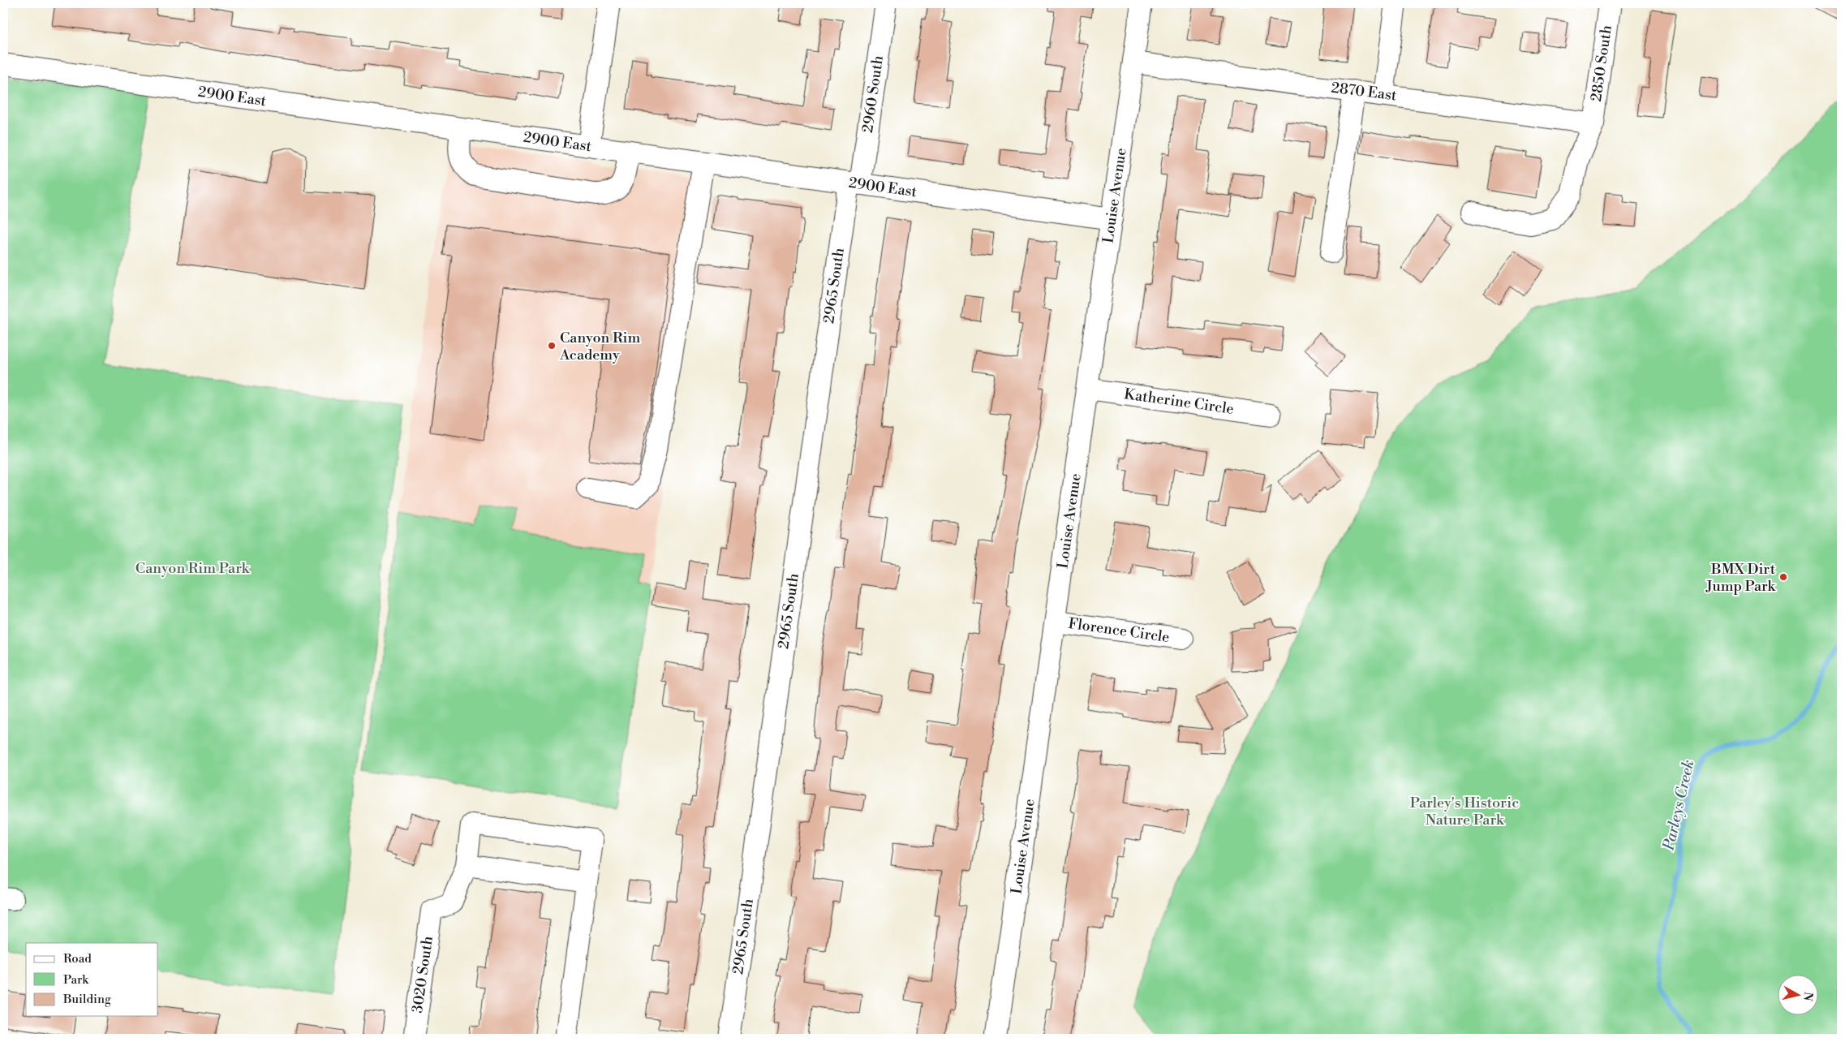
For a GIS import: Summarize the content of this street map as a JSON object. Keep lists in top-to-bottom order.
{
  "streets": {
    "street": [
      "2850 South",
      "2870 East",
      "2960 South",
      "2900 East",
      "Louise Avenue",
      "2965 South",
      "Katherine Circle",
      "Florence Circle",
      "3020 South"
    ]
  },
  "crossings": [
    ["2850 South", "2870 East"],
    ["2870 East", "Louise Avenue"],
    ["2960 South", "2900 East"],
    ["2960 South", "2965 South"],
    ["2900 East", "Louise Avenue"],
    ["2900 East", "2965 South"],
    ["Louise Avenue", "Katherine Circle"],
    ["Louise Avenue", "Florence Circle"]
  ],
  "water": ["Parleys Creek"],
  "parks": ["Canyon Rim Park", "Parley's Historic Nature Park"],
  "places": ["Canyon Rim Academy", "BMX Dirt Jump Park"],
  "legend": ["Road", "Park", "Building"],
  "north": "right"
}
